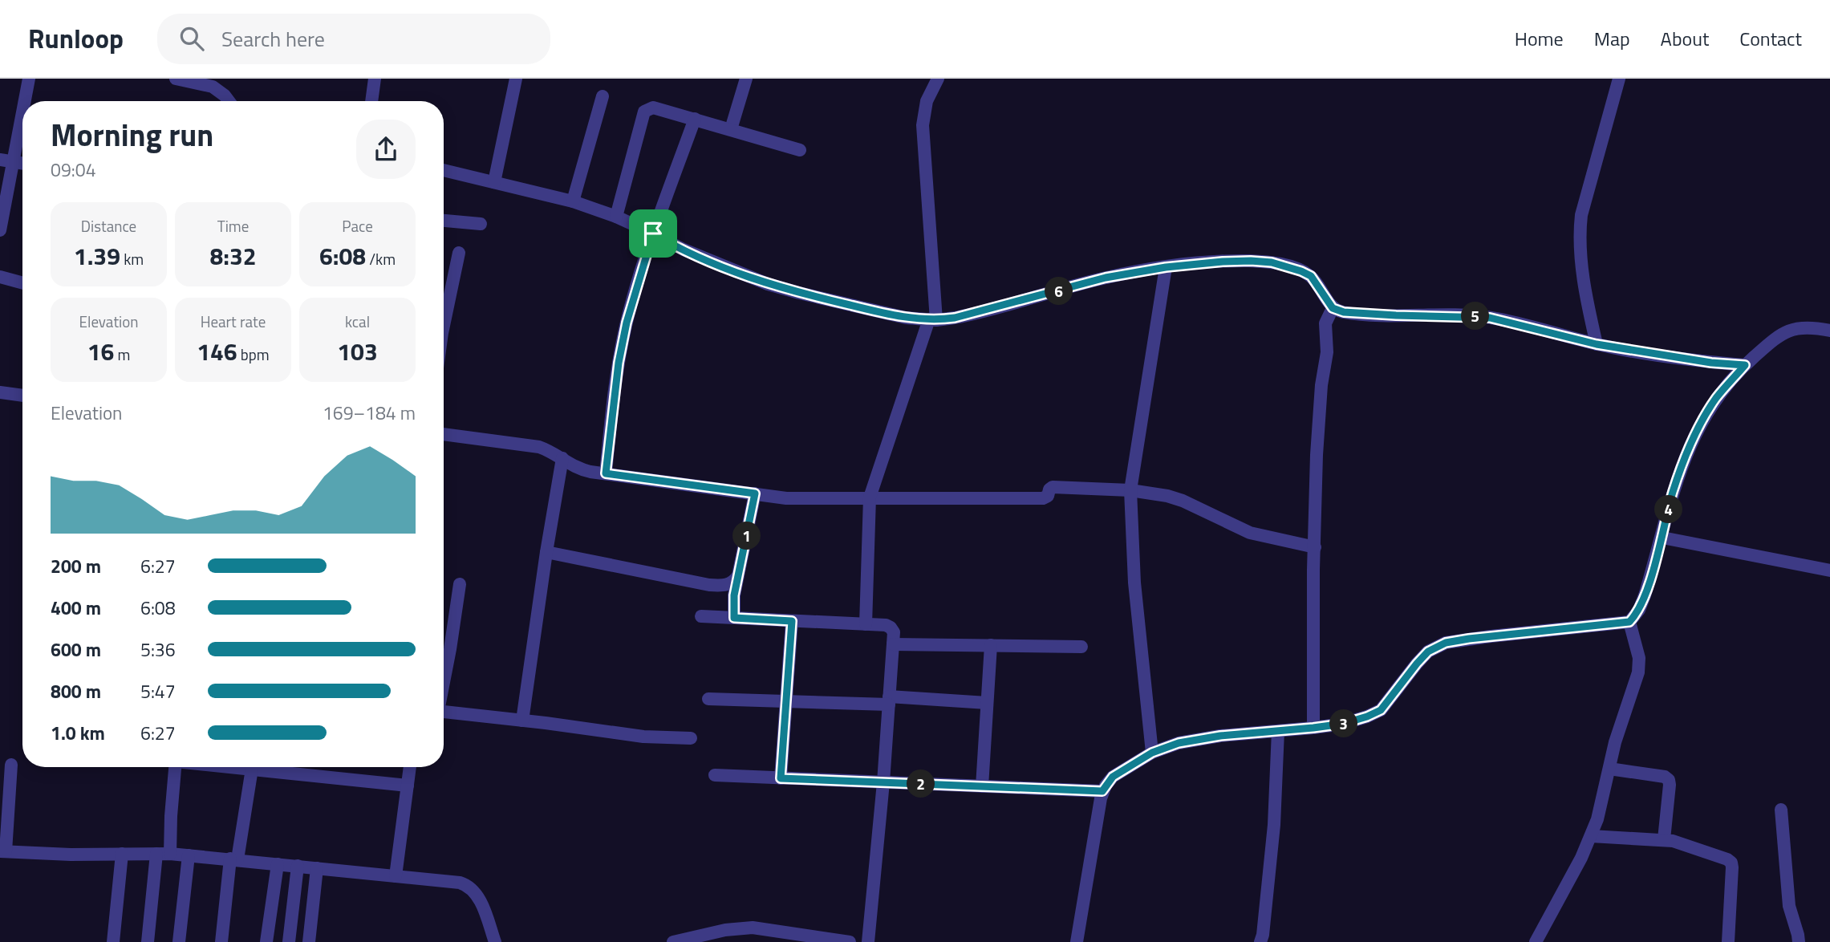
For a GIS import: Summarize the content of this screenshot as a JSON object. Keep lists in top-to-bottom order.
{
  "page": {
    "header": "Runloop",
    "search": "Search here",
    "nav": [
      "Home",
      "Map",
      "About",
      "Contact"
    ],
    "heading": ["Morning run", "09:04"],
    "stats": [
      ["Distance", "1.39 km"],
      ["Time", "8:32"],
      ["Pace", "6:08 /km"],
      ["Elevation", "16 m"],
      ["Heart rate", "146 bpm"],
      ["kcal", "103"]
    ],
    "pins": [
      "6",
      "5",
      "4",
      "1",
      "3",
      "2"
    ],
    "chart": ["Elevation", "169–184 m"],
    "list": [
      {
        "name": "200 m",
        "note": "6:27"
      },
      {
        "name": "400 m",
        "note": "6:08"
      },
      {
        "name": "600 m",
        "note": "5:36"
      },
      {
        "name": "800 m",
        "note": "5:47"
      },
      {
        "name": "1.0 km",
        "note": "6:27"
      }
    ]
  }
}
